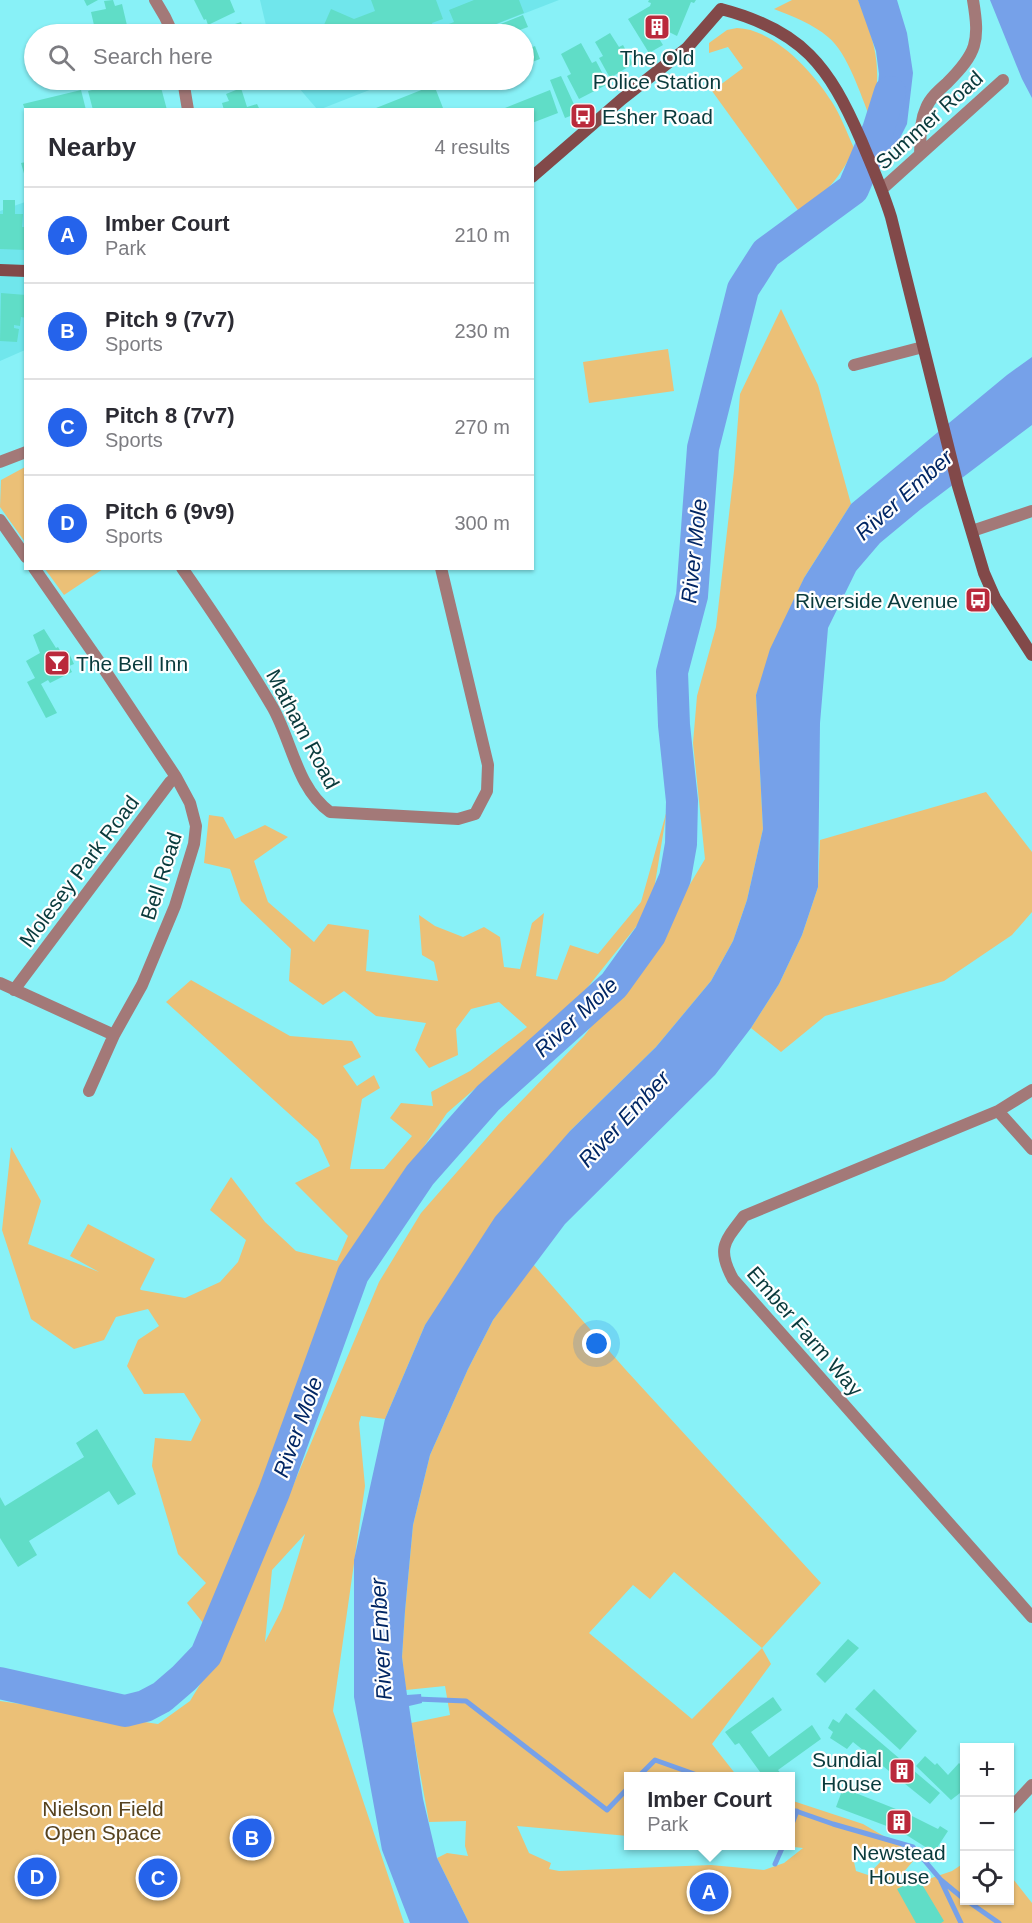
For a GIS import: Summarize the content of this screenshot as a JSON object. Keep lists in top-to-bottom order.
{
  "streets": {
    "street": [
      "Summer Road",
      "Matham Road",
      "Molesey Park Road",
      "Bell Road",
      "Ember Farm Way"
    ]
  },
  "crossings": [
    ["Molesey Park Road", "Bell Road"]
  ],
  "water": ["River Ember", "River Mole"],
  "parks": ["Nielson Field Open Space"],
  "places": {
    "building": ["The Old Police Station", "Sundial House", "Newstead House"],
    "bus stop": ["Esher Road", "Riverside Avenue"],
    "bar": ["The Bell Inn"]
  },
  "page": {
    "search": "Search here",
    "heading": ["Nearby", "4 results"],
    "list": [
      {
        "mark": "A",
        "name": "Imber Court",
        "note": "Park",
        "value": "210 m"
      },
      {
        "mark": "B",
        "name": "Pitch 9 (7v7)",
        "note": "Sports",
        "value": "230 m"
      },
      {
        "mark": "C",
        "name": "Pitch 8 (7v7)",
        "note": "Sports",
        "value": "270 m"
      },
      {
        "mark": "D",
        "name": "Pitch 6 (9v9)",
        "note": "Sports",
        "value": "300 m"
      }
    ],
    "map_buttons": ["+", "−"],
    "popup": ["Imber Court", "Park"],
    "pins": [
      "B",
      "D",
      "C",
      "A"
    ]
  }
}
